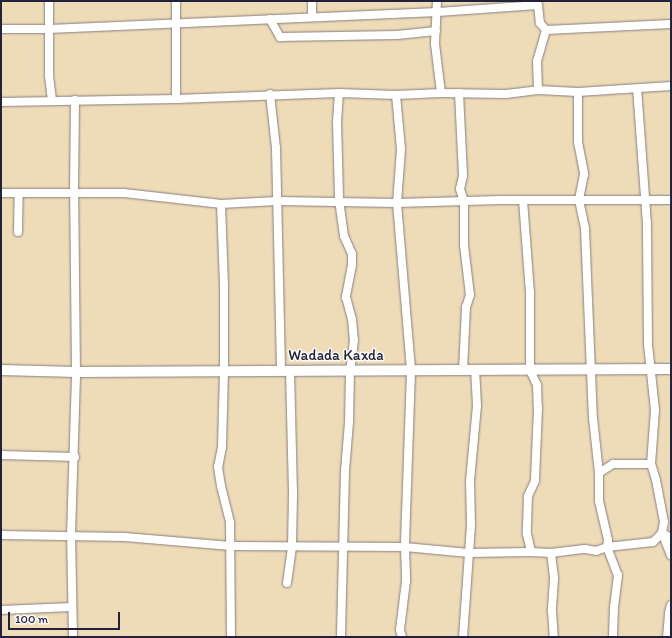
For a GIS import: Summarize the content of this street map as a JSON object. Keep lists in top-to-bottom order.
{
  "streets": {
    "street": ["Wadada Kaxda"]
  },
  "scale_bar": "100 m"
}
